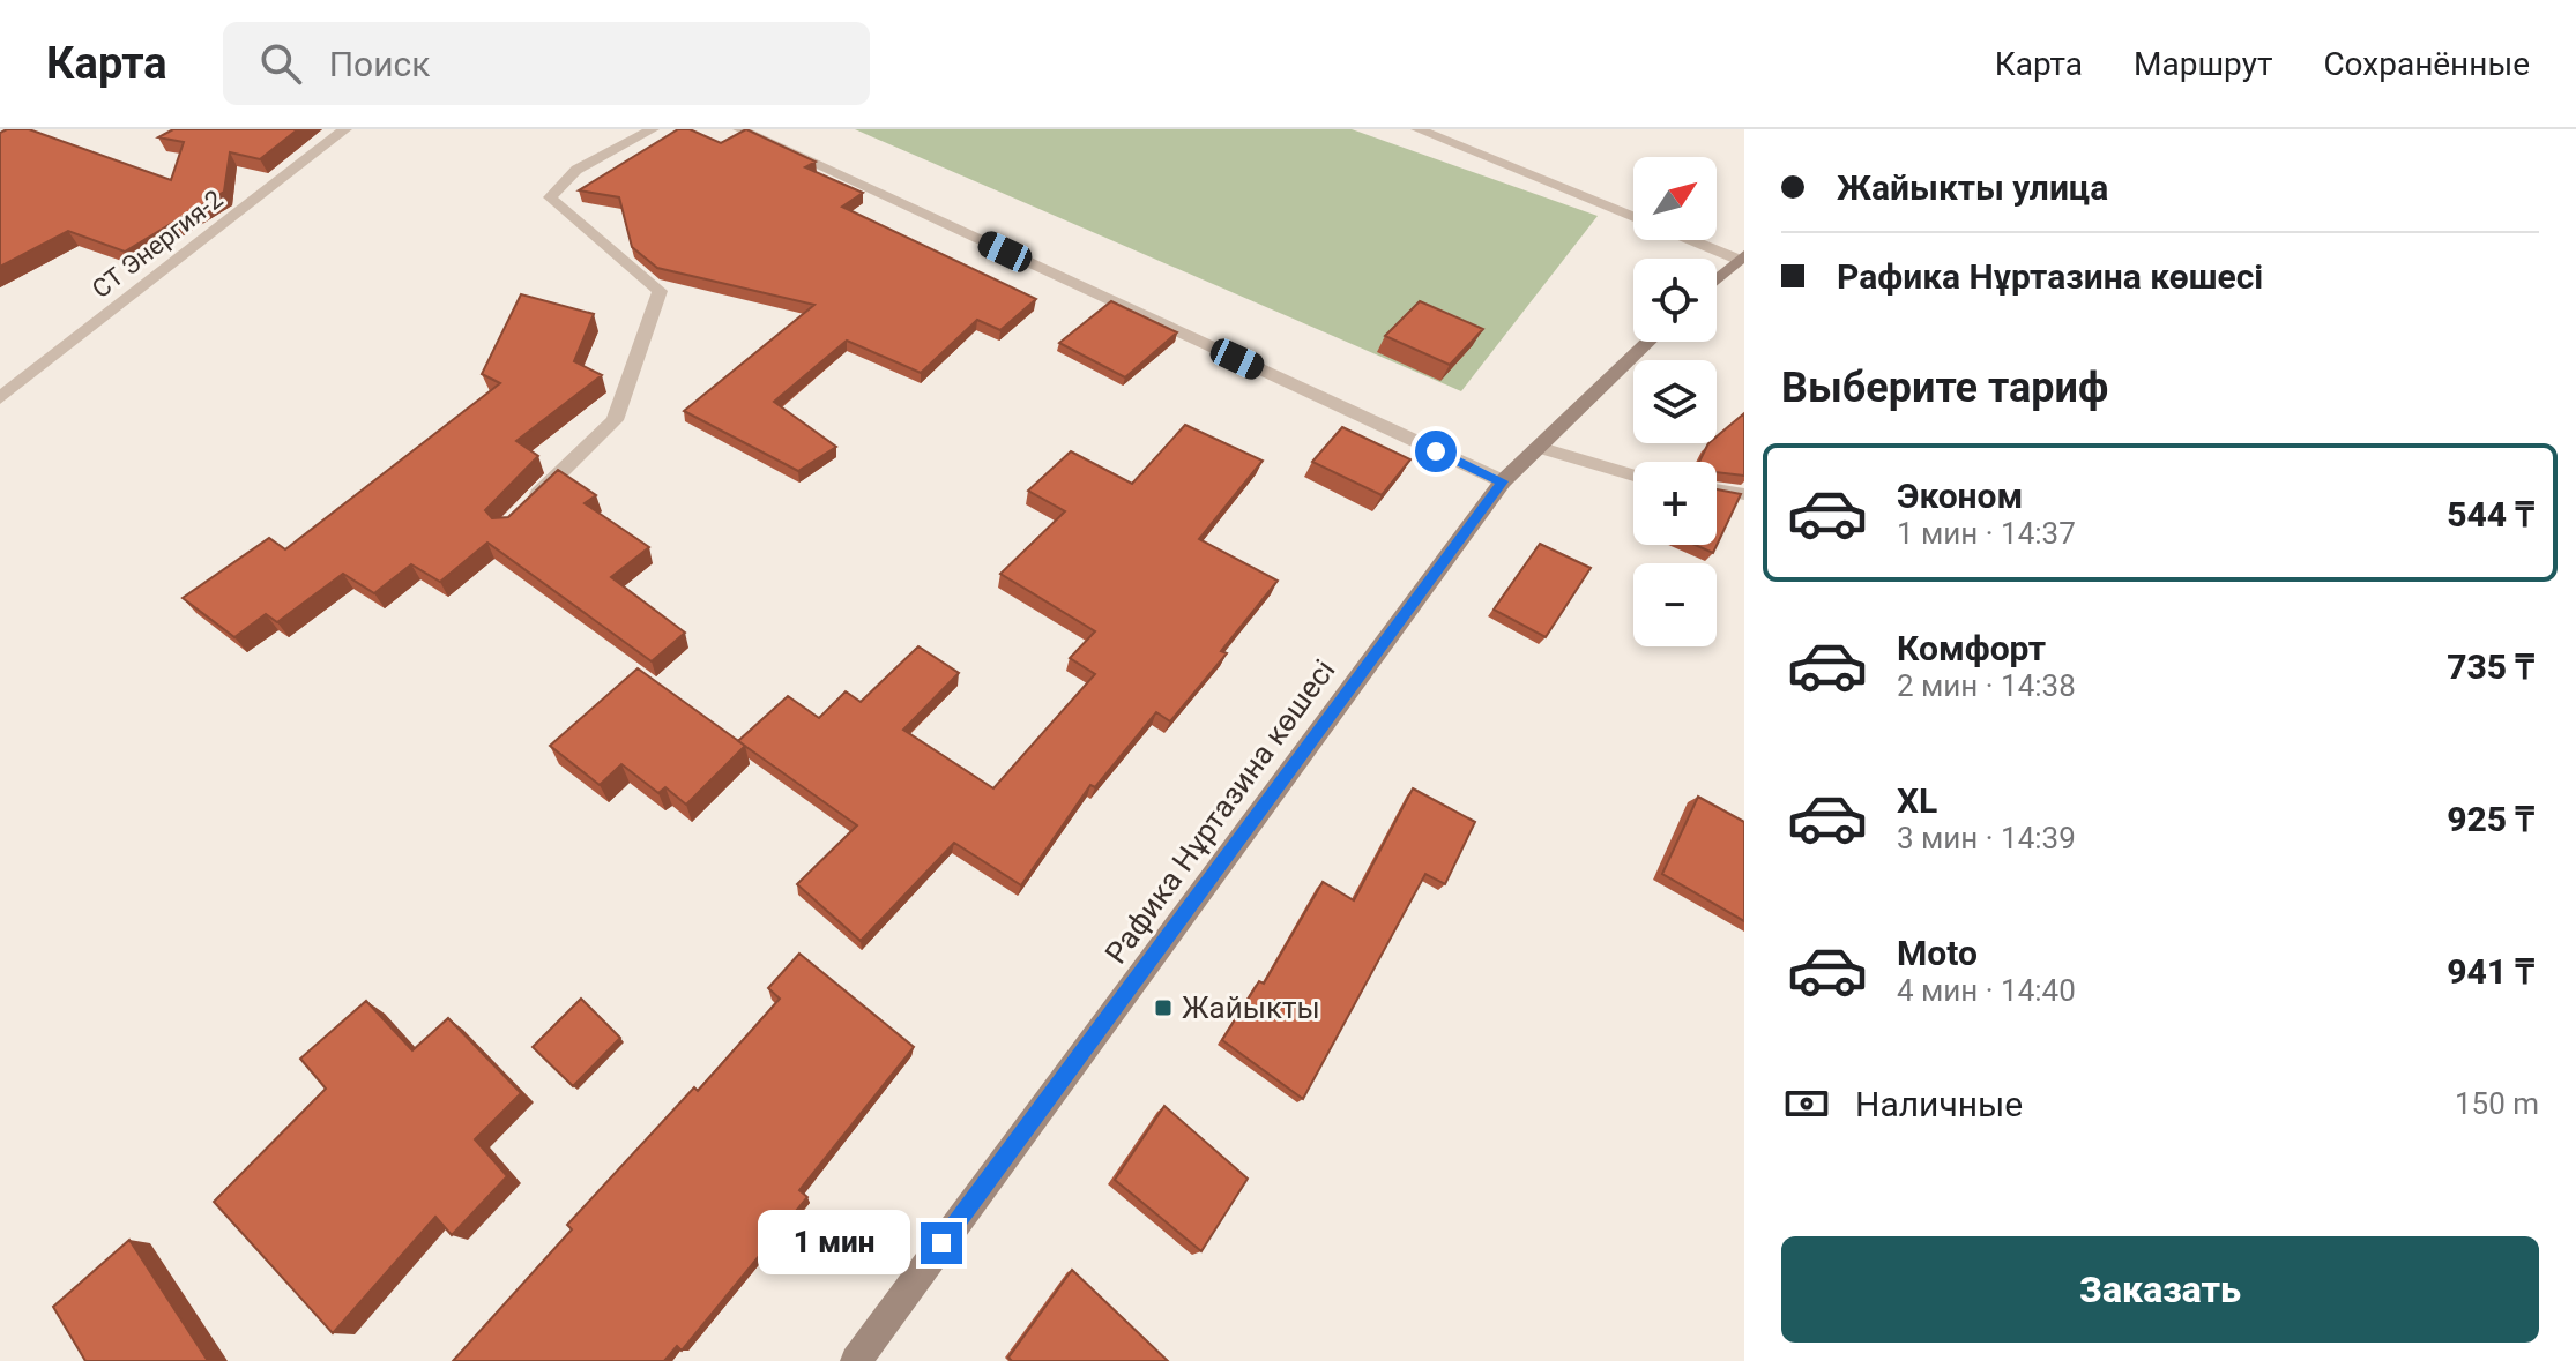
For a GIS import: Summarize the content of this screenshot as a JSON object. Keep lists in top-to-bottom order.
{
  "streets": {
    "street": ["СТ Энергия-2", "Рафика Нұртазина көшесі"]
  },
  "places": {
    "transit": ["Жайыкты"]
  },
  "north": "top right",
  "page": {
    "header": "Карта",
    "search": "Поиск",
    "nav": ["Карта", "Маршрут", "Сохранённые"],
    "banner": ["Жайыкты улица", "Рафика Нұртазина көшесі"],
    "map_buttons": ["+", "−"],
    "heading": "Выберите тариф",
    "list": [
      {
        "name": "Эконом",
        "note": "1 мин · 14:37",
        "value": "544 ₸"
      },
      {
        "name": "Комфорт",
        "note": "2 мин · 14:38",
        "value": "735 ₸"
      },
      {
        "name": "XL",
        "note": "3 мин · 14:39",
        "value": "925 ₸"
      },
      {
        "name": "Moto",
        "note": "4 мин · 14:40",
        "value": "941 ₸"
      }
    ],
    "pay": ["Наличные", "150 m"],
    "bubble": "1 мин",
    "buttons": "Заказать"
  }
}
